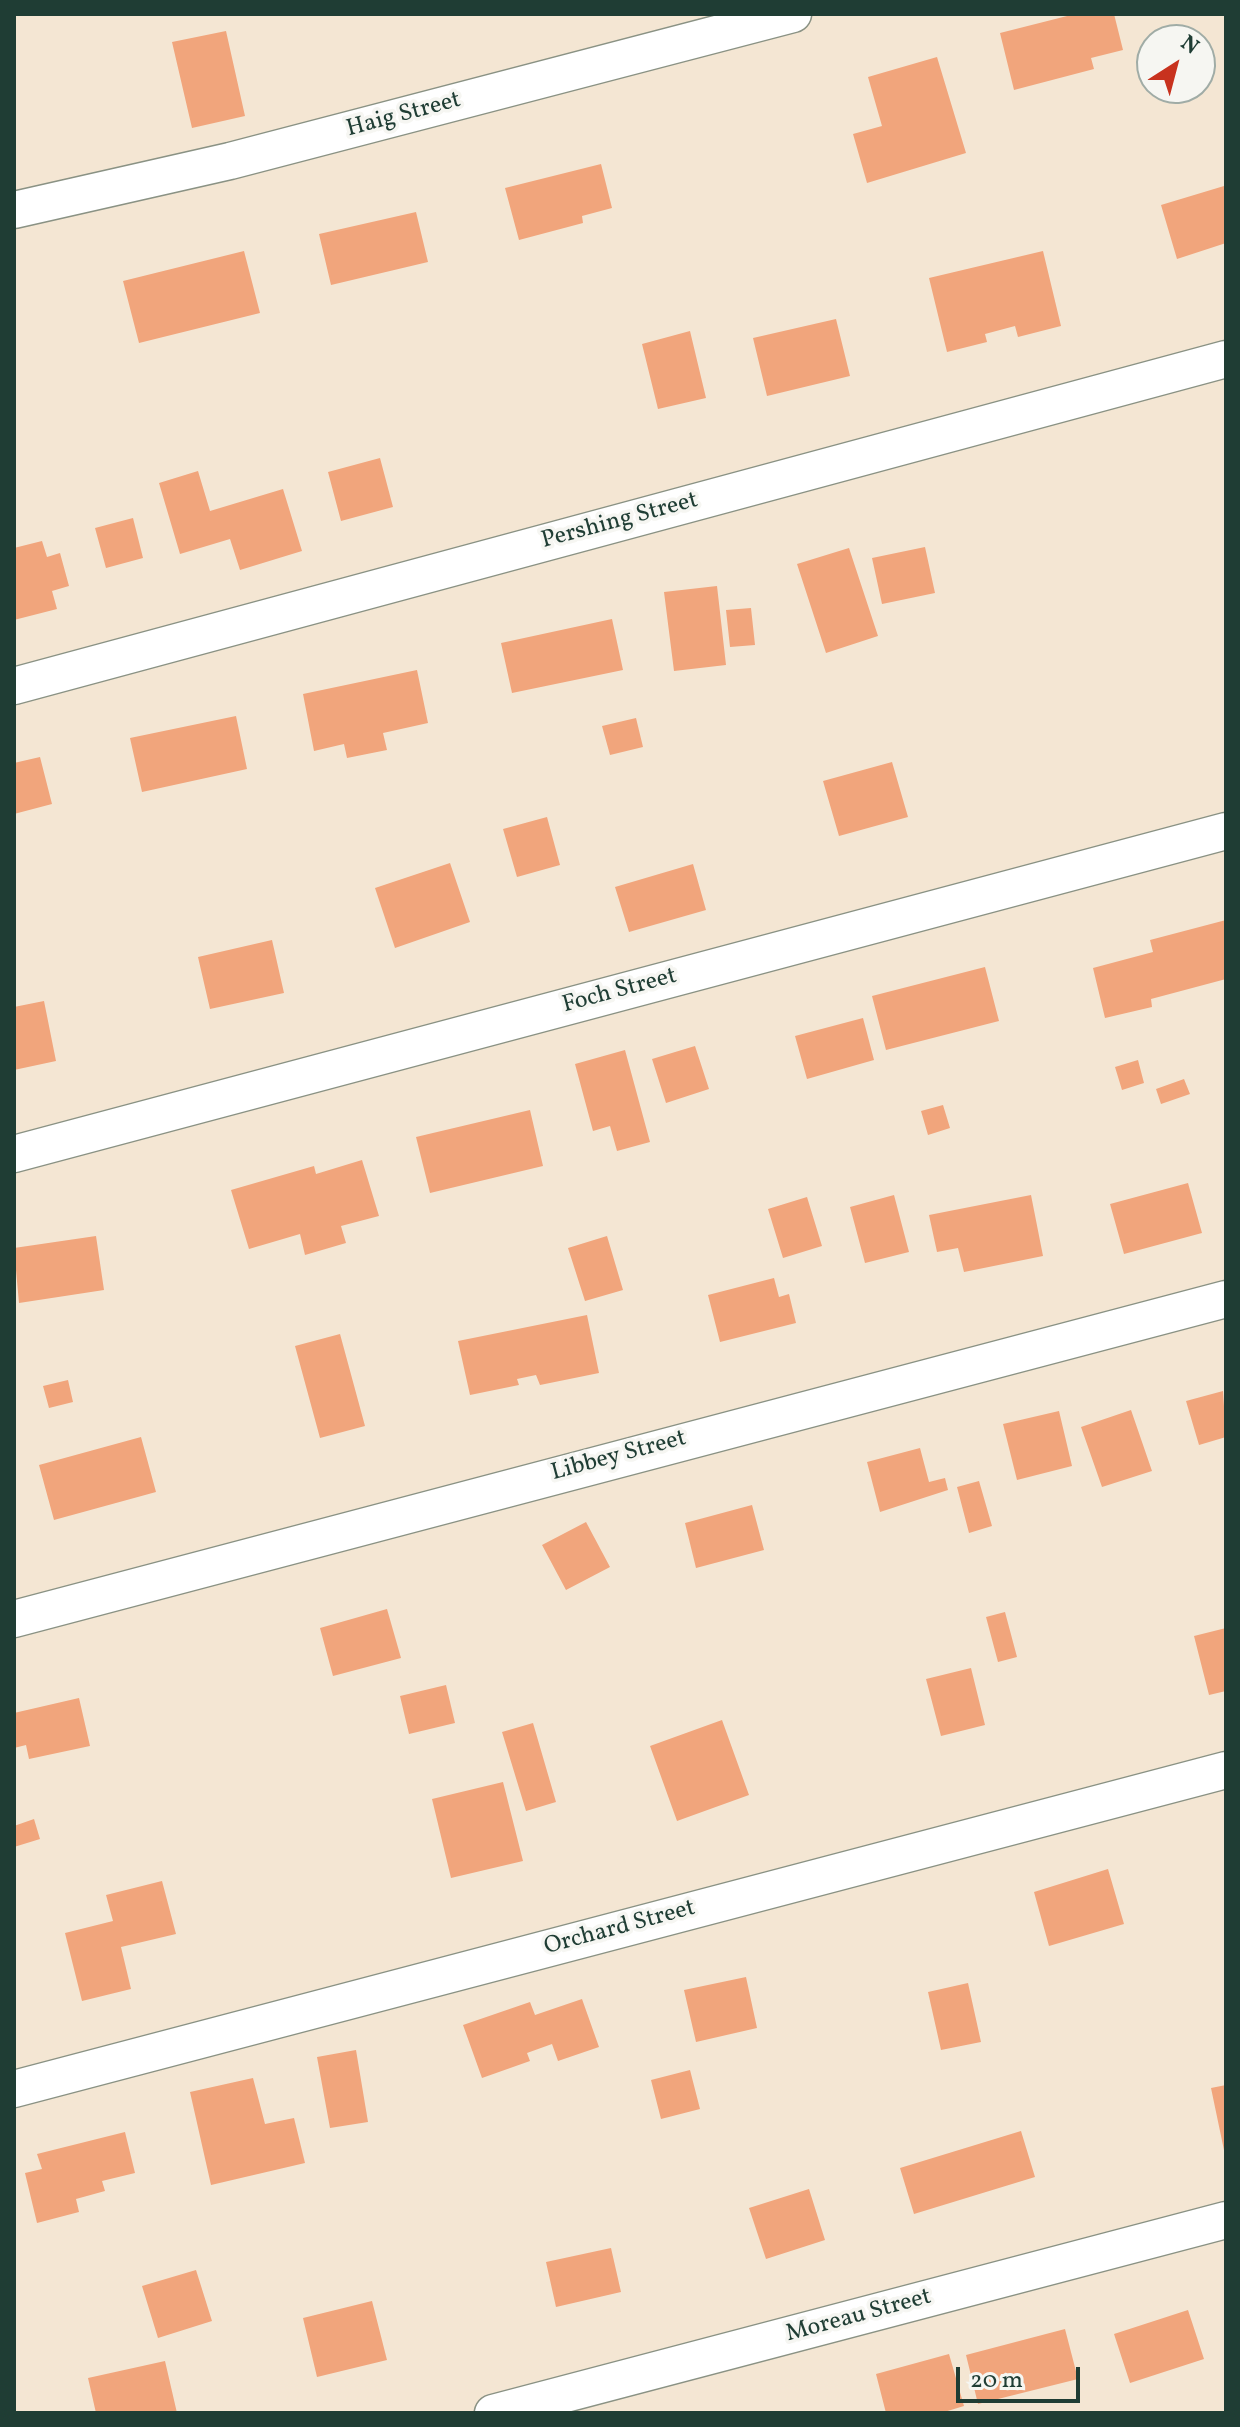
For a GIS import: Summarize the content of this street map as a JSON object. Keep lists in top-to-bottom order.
{
  "streets": {
    "street": [
      "Haig Street",
      "Pershing Street",
      "Foch Street",
      "Libbey Street",
      "Orchard Street",
      "Moreau Street"
    ]
  },
  "scale_bar": "20 m",
  "north": "top right"
}
